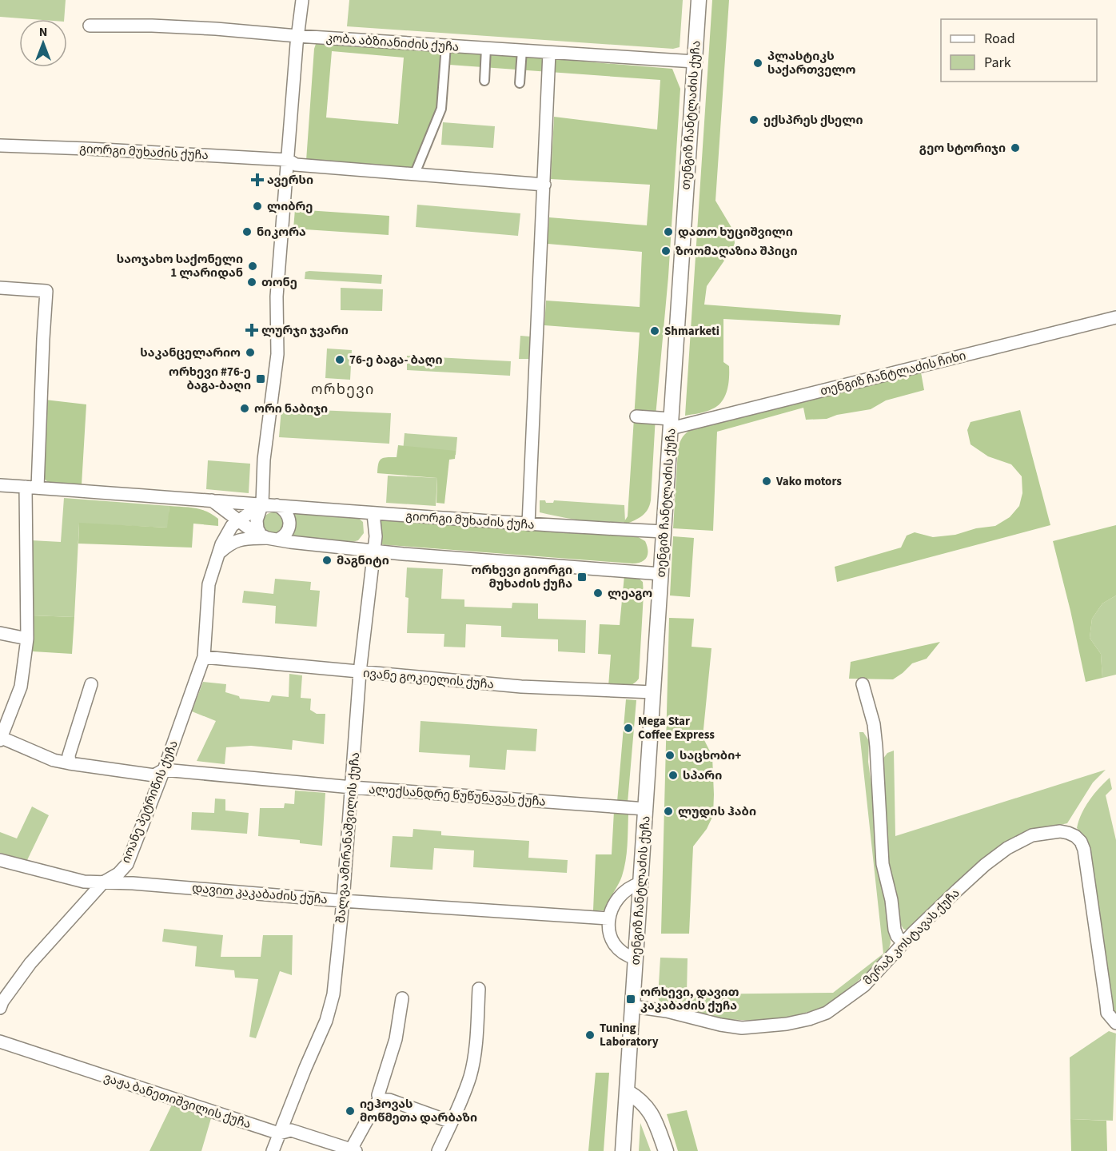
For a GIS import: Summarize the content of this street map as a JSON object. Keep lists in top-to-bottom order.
{
  "streets": {
    "street": [
      "კობა აბზიანიძის ქუჩა",
      "თენგიზ ჩანტლაძის ქუჩა",
      "გიორგი მუხაძის ქუჩა",
      "თენგიზ ჩანტლაძის ჩიხი",
      "ივანე გოკიელის ქუჩა",
      "ალექსანდრე წუწუნავას ქუჩა",
      "იოანე პეტრიწის ქუჩა",
      "შალვა ამირანაშვილის ქუჩა",
      "დავით კაკაბაძის ქუჩა",
      "მერაბ კოსტავას ქუჩა",
      "ვაჟა ბანეთიშვილის ქუჩა"
    ]
  },
  "crossings": [
    ["კობა აბზიანიძის ქუჩა", "თენგიზ ჩანტლაძის ქუჩა"],
    ["თენგიზ ჩანტლაძის ქუჩა", "გიორგი მუხაძის ქუჩა"],
    ["თენგიზ ჩანტლაძის ქუჩა", "თენგიზ ჩანტლაძის ჩიხი"],
    ["თენგიზ ჩანტლაძის ქუჩა", "ივანე გოკიელის ქუჩა"],
    ["თენგიზ ჩანტლაძის ქუჩა", "ალექსანდრე წუწუნავას ქუჩა"],
    ["თენგიზ ჩანტლაძის ქუჩა", "მერაბ კოსტავას ქუჩა"],
    ["გიორგი მუხაძის ქუჩა", "იოანე პეტრიწის ქუჩა"],
    ["გიორგი მუხაძის ქუჩა", "შალვა ამირანაშვილის ქუჩა"],
    ["ივანე გოკიელის ქუჩა", "იოანე პეტრიწის ქუჩა"],
    ["ივანე გოკიელის ქუჩა", "შალვა ამირანაშვილის ქუჩა"],
    ["ალექსანდრე წუწუნავას ქუჩა", "იოანე პეტრიწის ქუჩა"],
    ["ალექსანდრე წუწუნავას ქუჩა", "შალვა ამირანაშვილის ქუჩა"],
    ["იოანე პეტრიწის ქუჩა", "დავით კაკაბაძის ქუჩა"],
    ["შალვა ამირანაშვილის ქუჩა", "დავით კაკაბაძის ქუჩა"],
    ["შალვა ამირანაშვილის ქუჩა", "ვაჟა ბანეთიშვილის ქუჩა"]
  ],
  "districts": ["ორხევი"],
  "places": {
    "other": [
      "პლასტიკს საქართველო",
      "ექსპრეს ქსელი",
      "გეო სტორიჯი",
      "ლიბრე",
      "ნიკორა",
      "დათო ხუციშვილი",
      "ზოომაღაზია შპიცი",
      "საოჯახო საქონელი 1 ლარიდან",
      "თონე",
      "Shmarketi",
      "საკანცელარიო",
      "76-ე ბაგა- ბაღი",
      "ორი ნაბიჯი",
      "Vako motors",
      "მაგნიტი",
      "ლეაგო",
      "Mega Star Coffee Express",
      "საცხობი+",
      "სპარი",
      "ლუდის ჰაბი",
      "Tuning Laboratory",
      "იეჰოვას მოწმეთა დარბაზი"
    ],
    "health": ["ავერსი", "ლურჯი ჯვარი"],
    "transit": ["ორხევი #76-ე ბაგა-ბაღი", "ორხევი გიორგი მუხაძის ქუჩა", "ორხევი, დავით კაკაბაძის ქუჩა"]
  },
  "legend": ["Road", "Park"],
  "north": "top"
}
